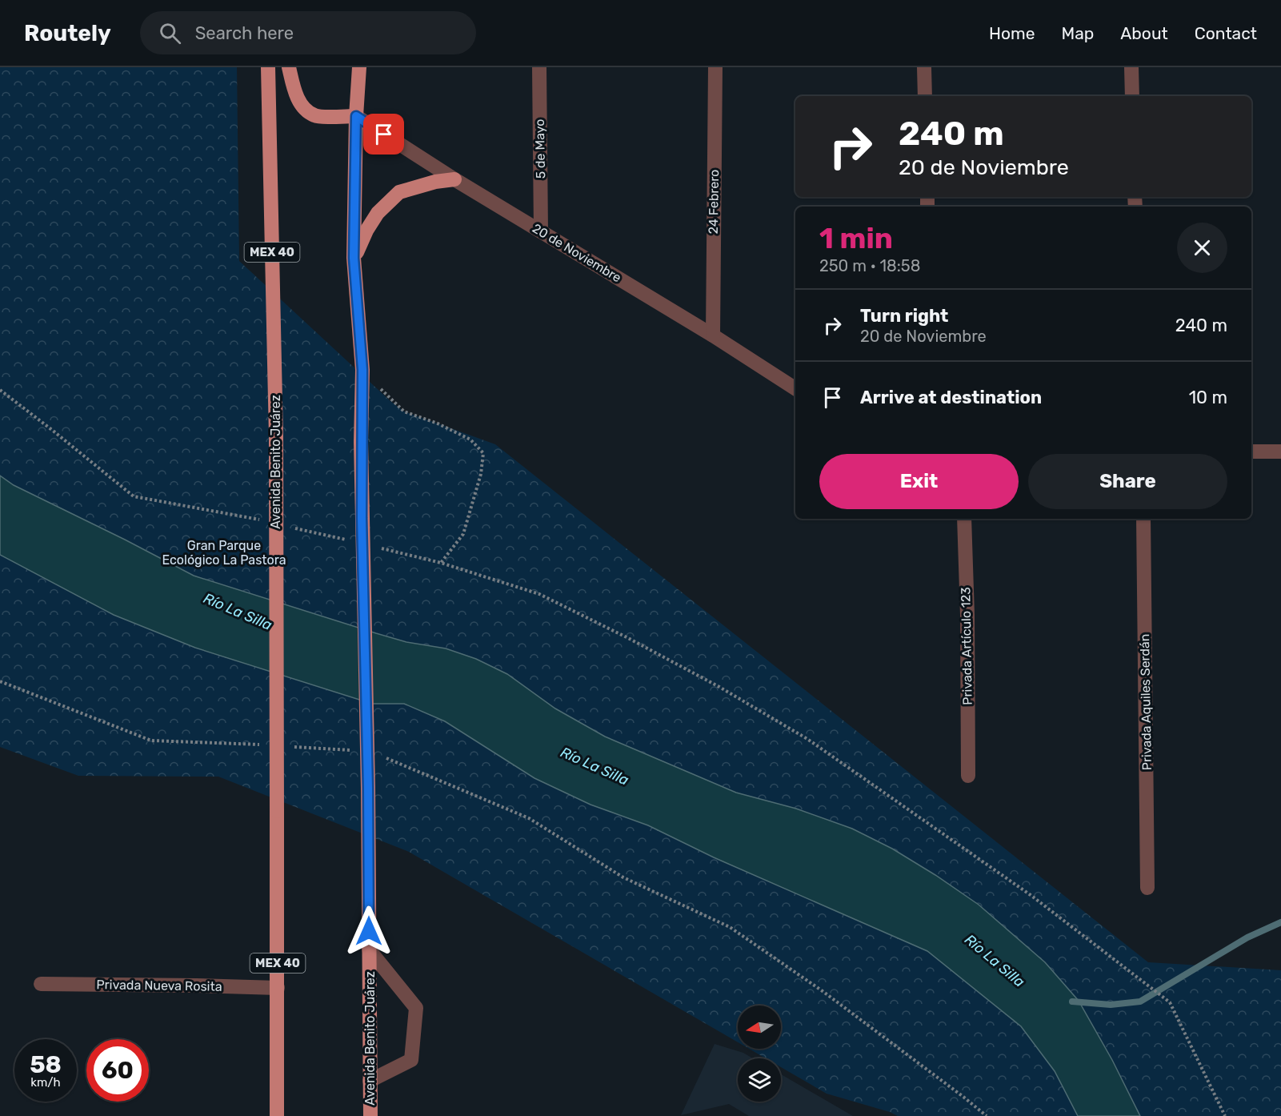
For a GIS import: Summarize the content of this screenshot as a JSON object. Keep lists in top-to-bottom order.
{
  "streets": {
    "main road": ["MEX 40", "Avenida Benito Juárez"],
    "street": [
      "5 de Mayo",
      "24 Febrero",
      "20 de Noviembre",
      "Privada Artículo 123",
      "Privada Aquiles Serdán",
      "Privada Nueva Rosita"
    ]
  },
  "crossings": [
    ["5 de Mayo", "20 de Noviembre"],
    ["24 Febrero", "20 de Noviembre"],
    ["20 de Noviembre", "Avenida Benito Juárez"],
    ["Avenida Benito Juárez", "Privada Nueva Rosita"]
  ],
  "water": ["Río La Silla"],
  "parks": ["Gran Parque Ecológico La Pastora"],
  "north": "left",
  "page": {
    "header": "Routely",
    "search": "Search here",
    "nav": [
      "Home",
      "Map",
      "About",
      "Contact"
    ],
    "turn": ["240 m", "20 de Noviembre"],
    "heading": ["1 min", "250 m · 18:58"],
    "list": [
      {
        "name": "Turn right",
        "note": "20 de Noviembre",
        "value": "240 m"
      },
      {
        "name": "Arrive at destination",
        "value": "10 m"
      }
    ],
    "buttons": ["Exit", "Share"],
    "speed": "58 km/h",
    "limit": "60"
  }
}
